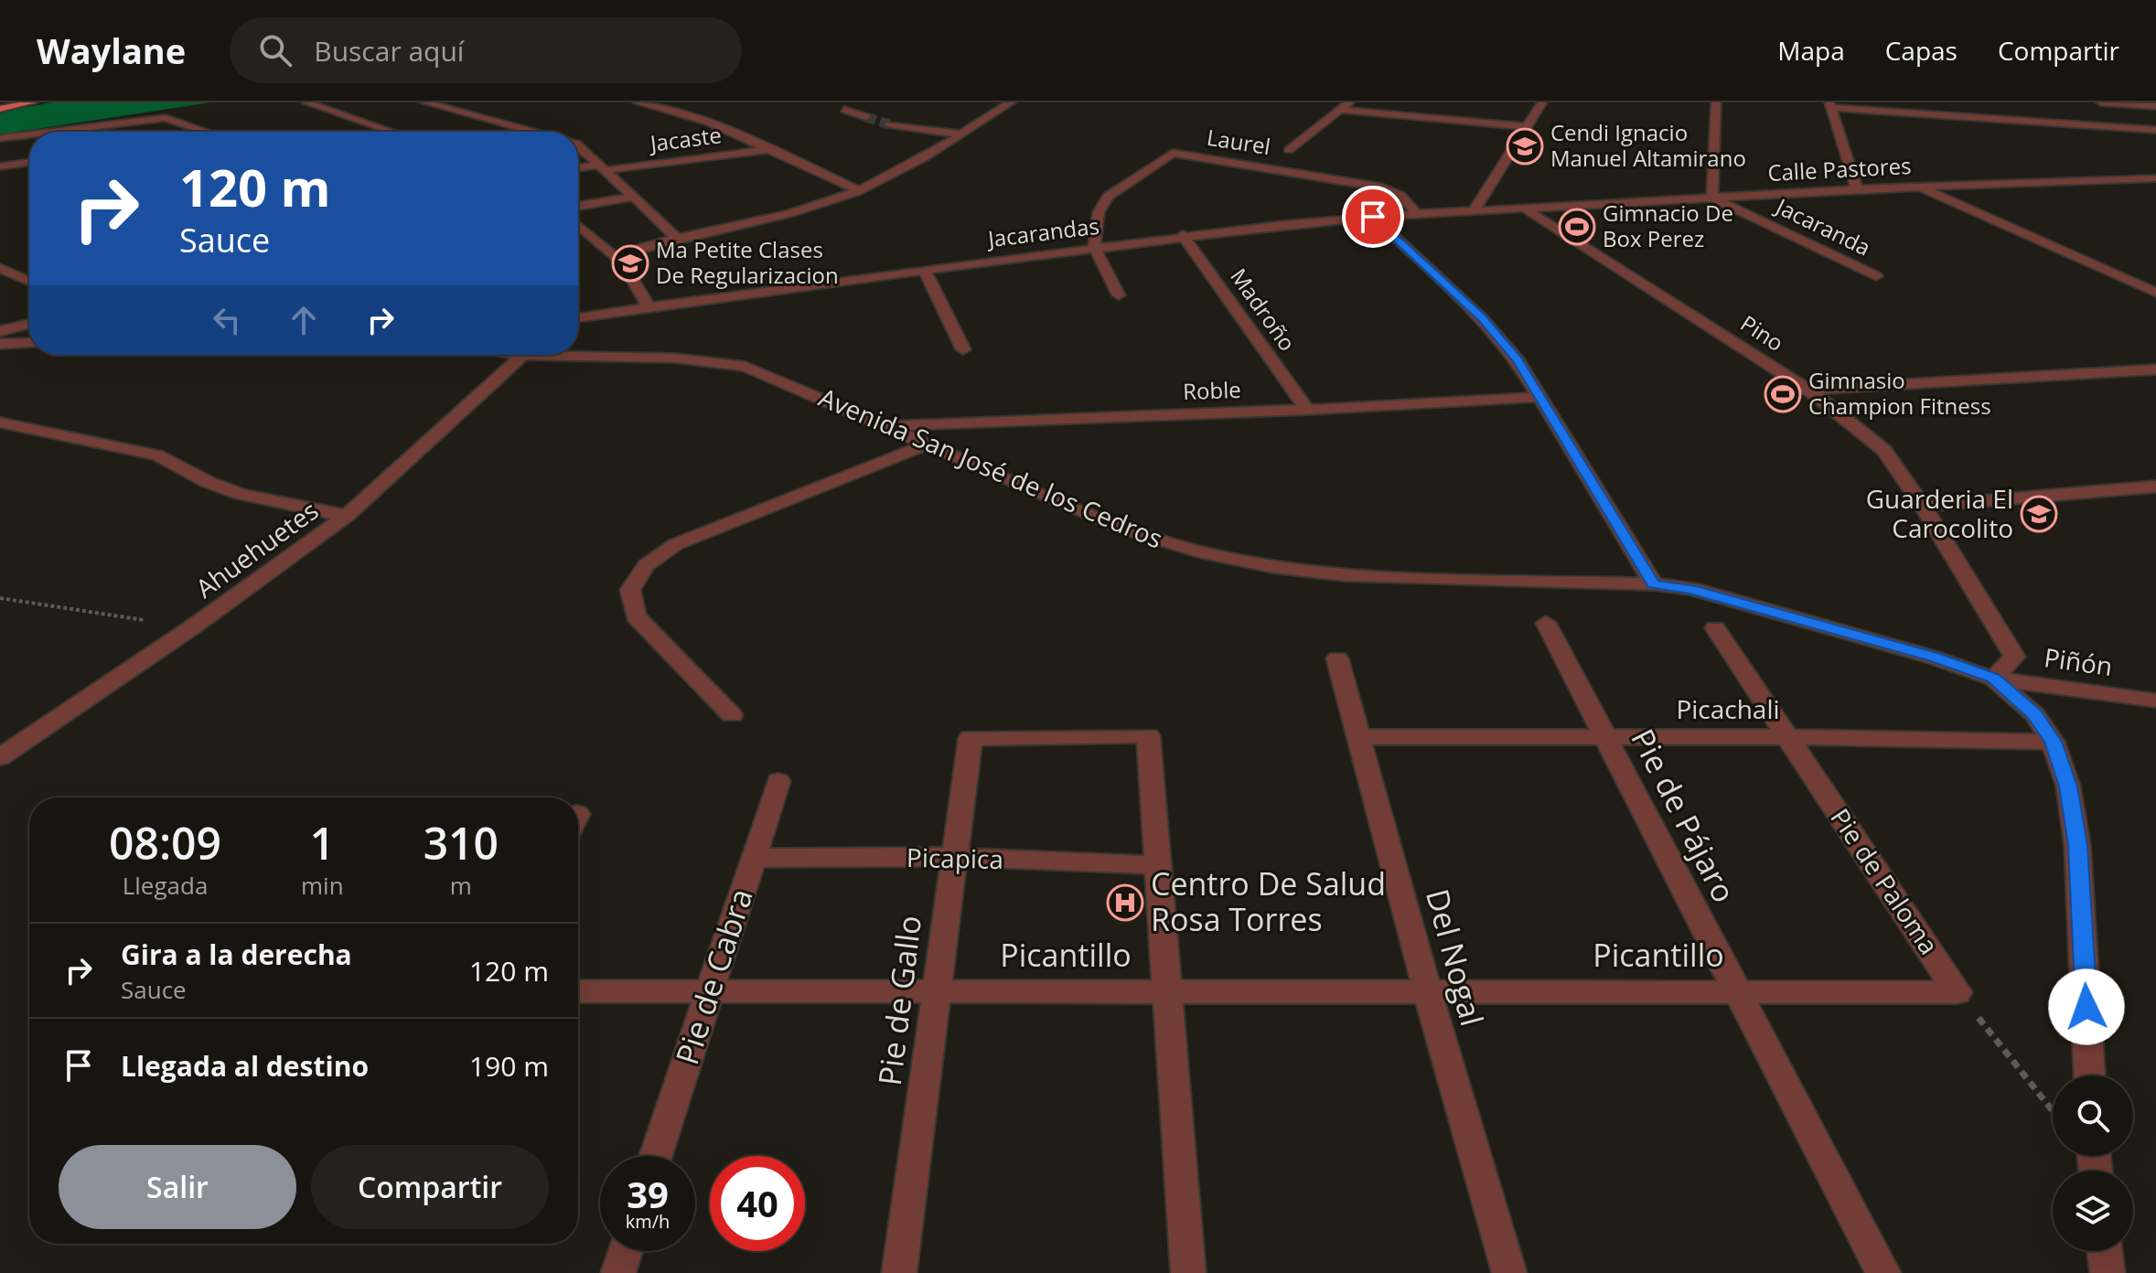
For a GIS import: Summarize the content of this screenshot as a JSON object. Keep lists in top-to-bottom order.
{
  "streets": {
    "street": [
      "Jacaste",
      "Laurel",
      "Calle Pastores",
      "Jacaranda",
      "Jacarandas",
      "Madroño",
      "Pino",
      "Roble",
      "Avenida San José de los Cedros",
      "Ahuehuetes",
      "Piñón",
      "Picachali",
      "Pie de Pájaro",
      "Picapica",
      "Pie de Paloma",
      "Picantillo",
      "Del Nogal",
      "Pie de Cabra",
      "Pie de Gallo"
    ]
  },
  "crossings": [
    ["Laurel", "Jacarandas"],
    ["Calle Pastores", "Jacaranda"],
    ["Calle Pastores", "Jacarandas"],
    ["Calle Pastores", "Pino"],
    ["Jacarandas", "Madroño"],
    ["Jacarandas", "Pino"],
    ["Madroño", "Roble"],
    ["Pino", "Avenida San José de los Cedros"],
    ["Pino", "Piñón"],
    ["Roble", "Avenida San José de los Cedros"],
    ["Avenida San José de los Cedros", "Ahuehuetes"],
    ["Avenida San José de los Cedros", "Piñón"],
    ["Avenida San José de los Cedros", "Picachali"],
    ["Picachali", "Pie de Pájaro"],
    ["Picachali", "Pie de Paloma"],
    ["Picachali", "Del Nogal"],
    ["Pie de Pájaro", "Picantillo"],
    ["Picapica", "Pie de Cabra"],
    ["Picapica", "Pie de Gallo"],
    ["Pie de Paloma", "Picantillo"],
    ["Picantillo", "Del Nogal"],
    ["Picantillo", "Pie de Cabra"],
    ["Picantillo", "Pie de Gallo"]
  ],
  "places": {
    "school or university": ["Cendi Ignacio Manuel Altamirano", "Ma Petite Clases De Regularizacion", "Guarderia El Carocolito"],
    "sports": ["Gimnacio De Box Perez", "Gimnasio Champion Fitness"],
    "hospital": ["Centro De Salud Rosa Torres"]
  },
  "page": {
    "header": "Waylane",
    "search": "Buscar aquí",
    "nav": ["Mapa", "Capas", "Compartir"],
    "turn": ["120 m", "Sauce"],
    "eta": [
      "08:09",
      "Llegada",
      "1",
      "min",
      "310",
      "m"
    ],
    "list": [
      {
        "name": "Gira a la derecha",
        "note": "Sauce",
        "value": "120 m"
      },
      {
        "name": "Llegada al destino",
        "value": "190 m"
      }
    ],
    "buttons": ["Salir", "Compartir"],
    "speed": "39 km/h",
    "limit": "40"
  }
}
